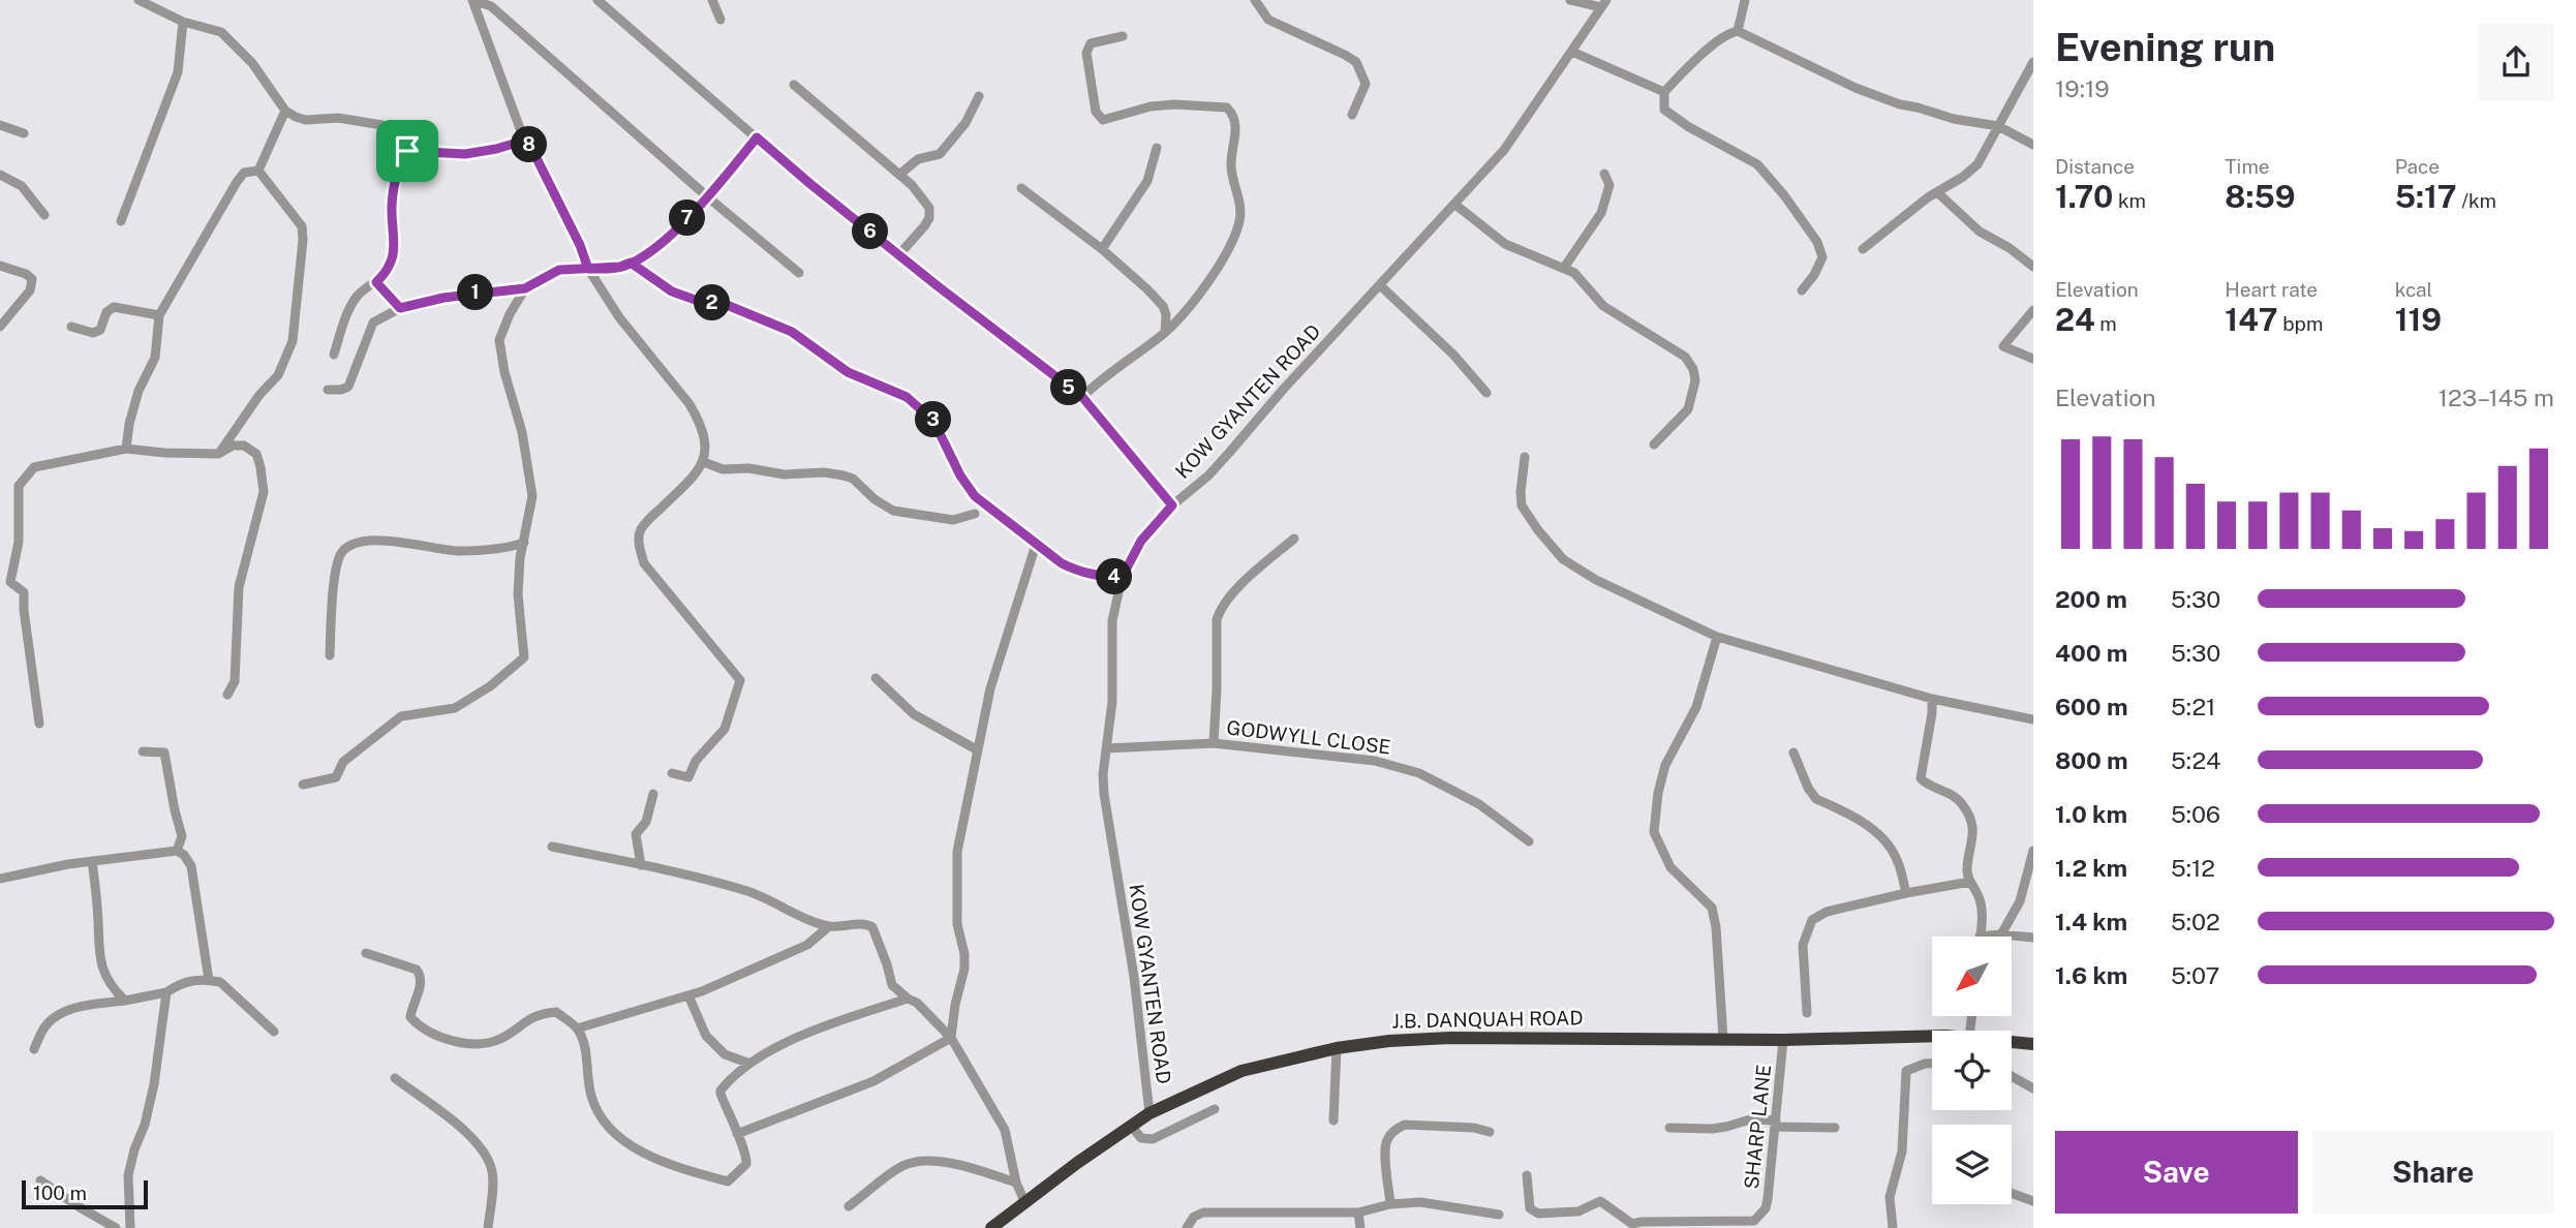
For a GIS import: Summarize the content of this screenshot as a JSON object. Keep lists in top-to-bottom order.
{
  "streets": {
    "highway": ["J.B. DANQUAH ROAD"],
    "street": ["KOW GYANTEN ROAD", "GODWYLL CLOSE", "SHARP LANE"]
  },
  "crossings": [
    ["KOW GYANTEN ROAD", "GODWYLL CLOSE"],
    ["KOW GYANTEN ROAD", "J.B. DANQUAH ROAD"],
    ["J.B. DANQUAH ROAD", "SHARP LANE"]
  ],
  "scale_bar": "100 m",
  "north": "bottom left",
  "page": {
    "heading": ["Evening run", "19:19"],
    "stats": [
      ["Distance", "1.70 km"],
      ["Time", "8:59"],
      ["Pace", "5:17 /km"],
      ["Elevation", "24 m"],
      ["Heart rate", "147 bpm"],
      ["kcal", "119"]
    ],
    "pins": [
      "8",
      "7",
      "6",
      "1",
      "2",
      "5",
      "3",
      "4"
    ],
    "chart": ["Elevation", "123–145 m"],
    "list": [
      {
        "name": "200 m",
        "note": "5:30"
      },
      {
        "name": "400 m",
        "note": "5:30"
      },
      {
        "name": "600 m",
        "note": "5:21"
      },
      {
        "name": "800 m",
        "note": "5:24"
      },
      {
        "name": "1.0 km",
        "note": "5:06"
      },
      {
        "name": "1.2 km",
        "note": "5:12"
      },
      {
        "name": "1.4 km",
        "note": "5:02"
      },
      {
        "name": "1.6 km",
        "note": "5:07"
      }
    ],
    "buttons": ["Save", "Share"],
    "scale": "100 m"
  }
}
